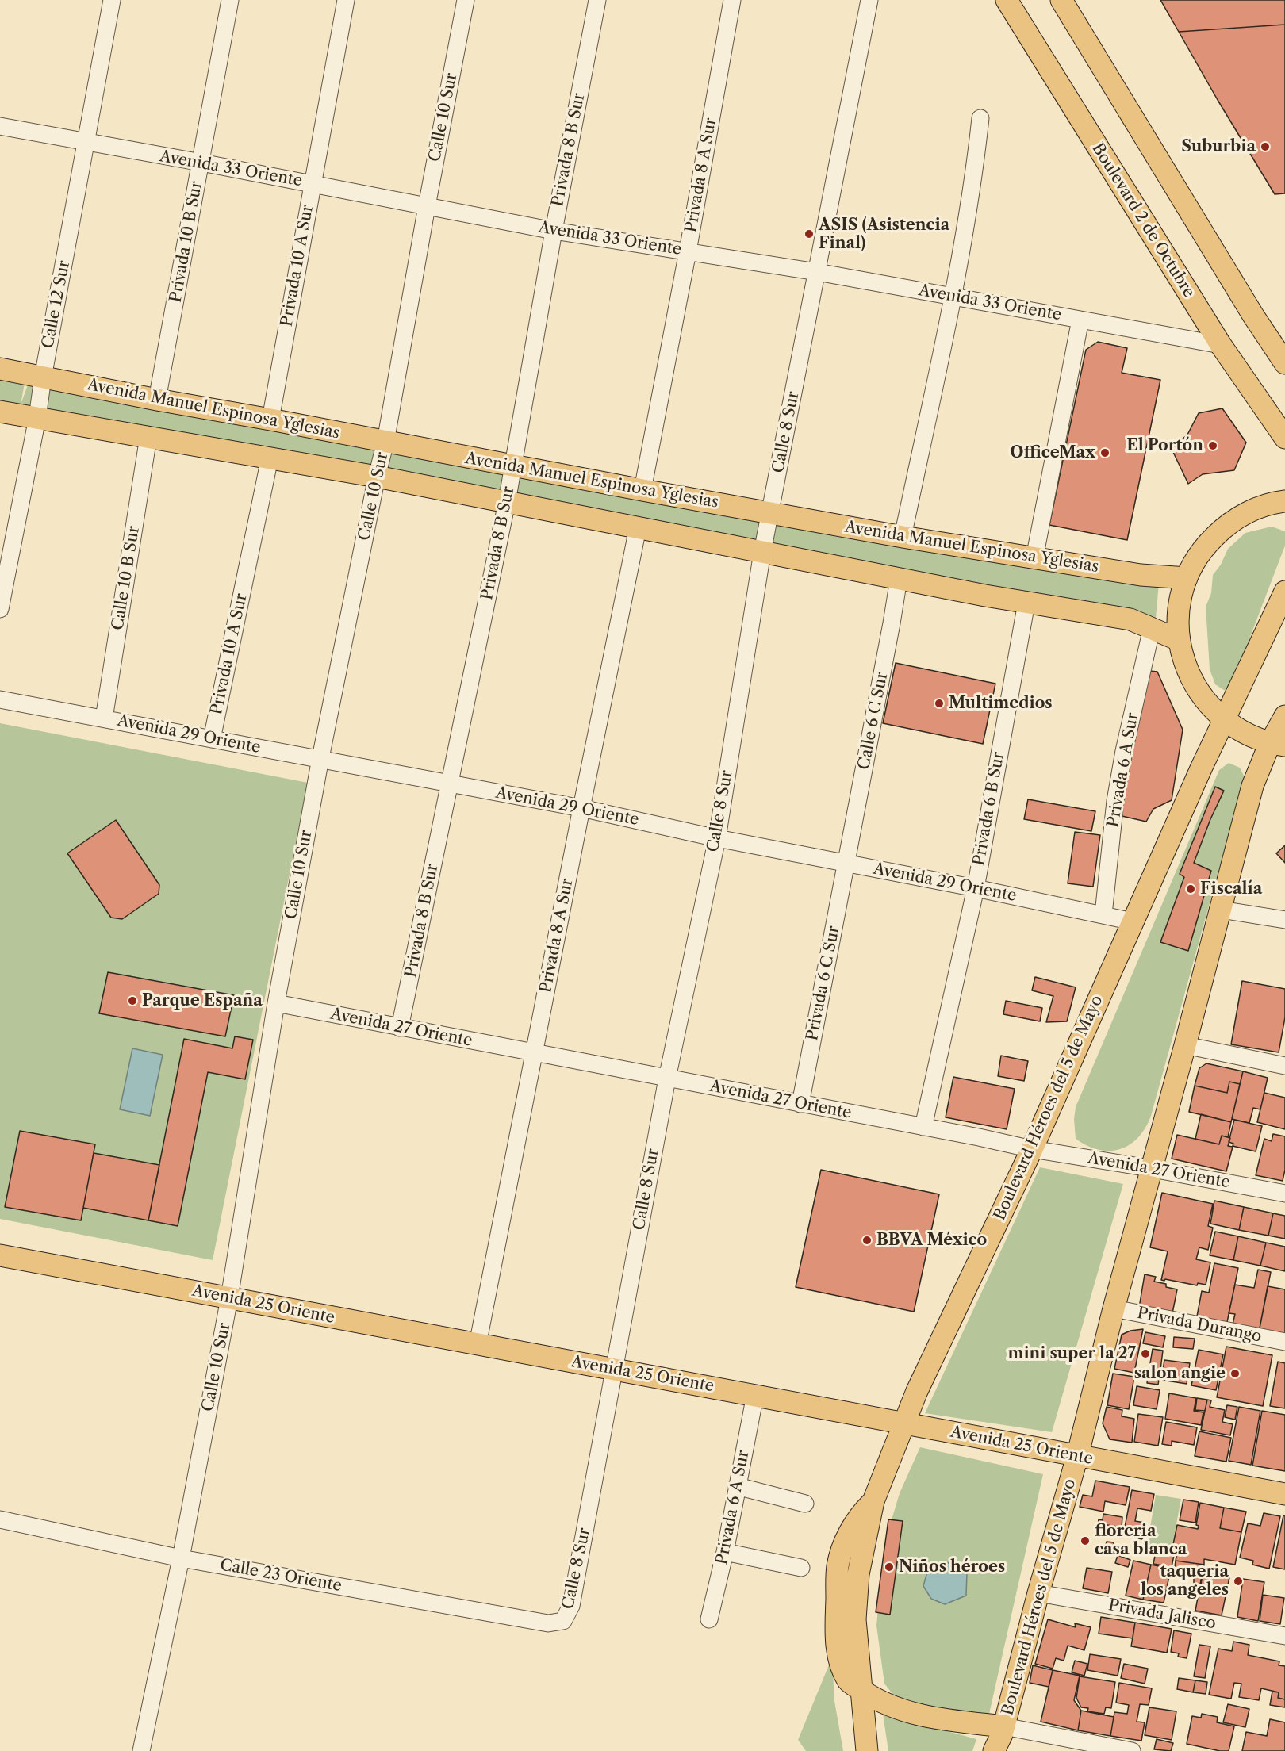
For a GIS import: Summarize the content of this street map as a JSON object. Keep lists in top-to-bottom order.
{
  "streets": {
    "main road": [
      "Boulevard 2 de Octubre",
      "Avenida Manuel Espinosa Yglesias",
      "Boulevard Héroes del 5 de Mayo",
      "Avenida 25 Oriente"
    ],
    "street": [
      "Calle 10 Sur",
      "Privada 8 B Sur",
      "Avenida 33 Oriente",
      "Privada 8 A Sur",
      "Privada 10 B Sur",
      "Privada 10 A Sur",
      "Calle 12 Sur",
      "Calle 8 Sur",
      "Calle 10 B Sur",
      "Calle 6 C Sur",
      "Avenida 29 Oriente",
      "Privada 6 A Sur",
      "Privada 6 B Sur",
      "Privada 6 C Sur",
      "Avenida 27 Oriente",
      "Privada Durango",
      "Calle 23 Oriente",
      "Privada Jalisco"
    ]
  },
  "crossings": [
    ["Calle 10 Sur", "Avenida 33 Oriente"],
    ["Calle 10 Sur", "Avenida Manuel Espinosa Yglesias"],
    ["Calle 10 Sur", "Avenida 29 Oriente"],
    ["Calle 10 Sur", "Avenida 27 Oriente"],
    ["Calle 10 Sur", "Avenida 25 Oriente"],
    ["Calle 10 Sur", "Calle 23 Oriente"],
    ["Privada 8 B Sur", "Avenida 33 Oriente"],
    ["Privada 8 B Sur", "Avenida Manuel Espinosa Yglesias"],
    ["Privada 8 B Sur", "Avenida 29 Oriente"],
    ["Privada 8 B Sur", "Avenida 27 Oriente"],
    ["Avenida 33 Oriente", "Privada 8 A Sur"],
    ["Avenida 33 Oriente", "Boulevard 2 de Octubre"],
    ["Avenida 33 Oriente", "Privada 10 B Sur"],
    ["Avenida 33 Oriente", "Privada 10 A Sur"],
    ["Avenida 33 Oriente", "Calle 12 Sur"],
    ["Avenida 33 Oriente", "Calle 8 Sur"],
    ["Privada 8 A Sur", "Avenida Manuel Espinosa Yglesias"],
    ["Privada 8 A Sur", "Avenida 29 Oriente"],
    ["Privada 8 A Sur", "Avenida 27 Oriente"],
    ["Privada 8 A Sur", "Avenida 25 Oriente"],
    ["Privada 10 B Sur", "Avenida Manuel Espinosa Yglesias"],
    ["Privada 10 A Sur", "Avenida Manuel Espinosa Yglesias"],
    ["Privada 10 A Sur", "Avenida 29 Oriente"],
    ["Calle 12 Sur", "Avenida Manuel Espinosa Yglesias"],
    ["Avenida Manuel Espinosa Yglesias", "Calle 8 Sur"],
    ["Calle 8 Sur", "Avenida 29 Oriente"],
    ["Calle 8 Sur", "Avenida 27 Oriente"],
    ["Calle 8 Sur", "Avenida 25 Oriente"],
    ["Calle 8 Sur", "Calle 23 Oriente"],
    ["Calle 10 B Sur", "Avenida 29 Oriente"],
    ["Calle 6 C Sur", "Avenida 29 Oriente"],
    ["Calle 6 C Sur", "Privada 6 C Sur"],
    ["Avenida 29 Oriente", "Privada 6 A Sur"],
    ["Avenida 29 Oriente", "Privada 6 B Sur"],
    ["Avenida 29 Oriente", "Privada 6 C Sur"],
    ["Avenida 29 Oriente", "Boulevard Héroes del 5 de Mayo"],
    ["Privada 6 A Sur", "Avenida 25 Oriente"],
    ["Privada 6 B Sur", "Avenida 27 Oriente"],
    ["Privada 6 C Sur", "Avenida 27 Oriente"],
    ["Avenida 27 Oriente", "Boulevard Héroes del 5 de Mayo"],
    ["Boulevard Héroes del 5 de Mayo", "Avenida 25 Oriente"],
    ["Boulevard Héroes del 5 de Mayo", "Privada Durango"],
    ["Boulevard Héroes del 5 de Mayo", "Privada Jalisco"]
  ],
  "places": [
    "Suburbia",
    "ASIS (Asistencia Final)",
    "El Portón",
    "OfficeMax",
    "Multimedios",
    "Fiscalía",
    "Parque España",
    "BBVA México",
    "mini super la 27",
    "salon angie",
    "floreria casa blanca",
    "Niños héroes",
    "taqueria los angeles"
  ]
}
